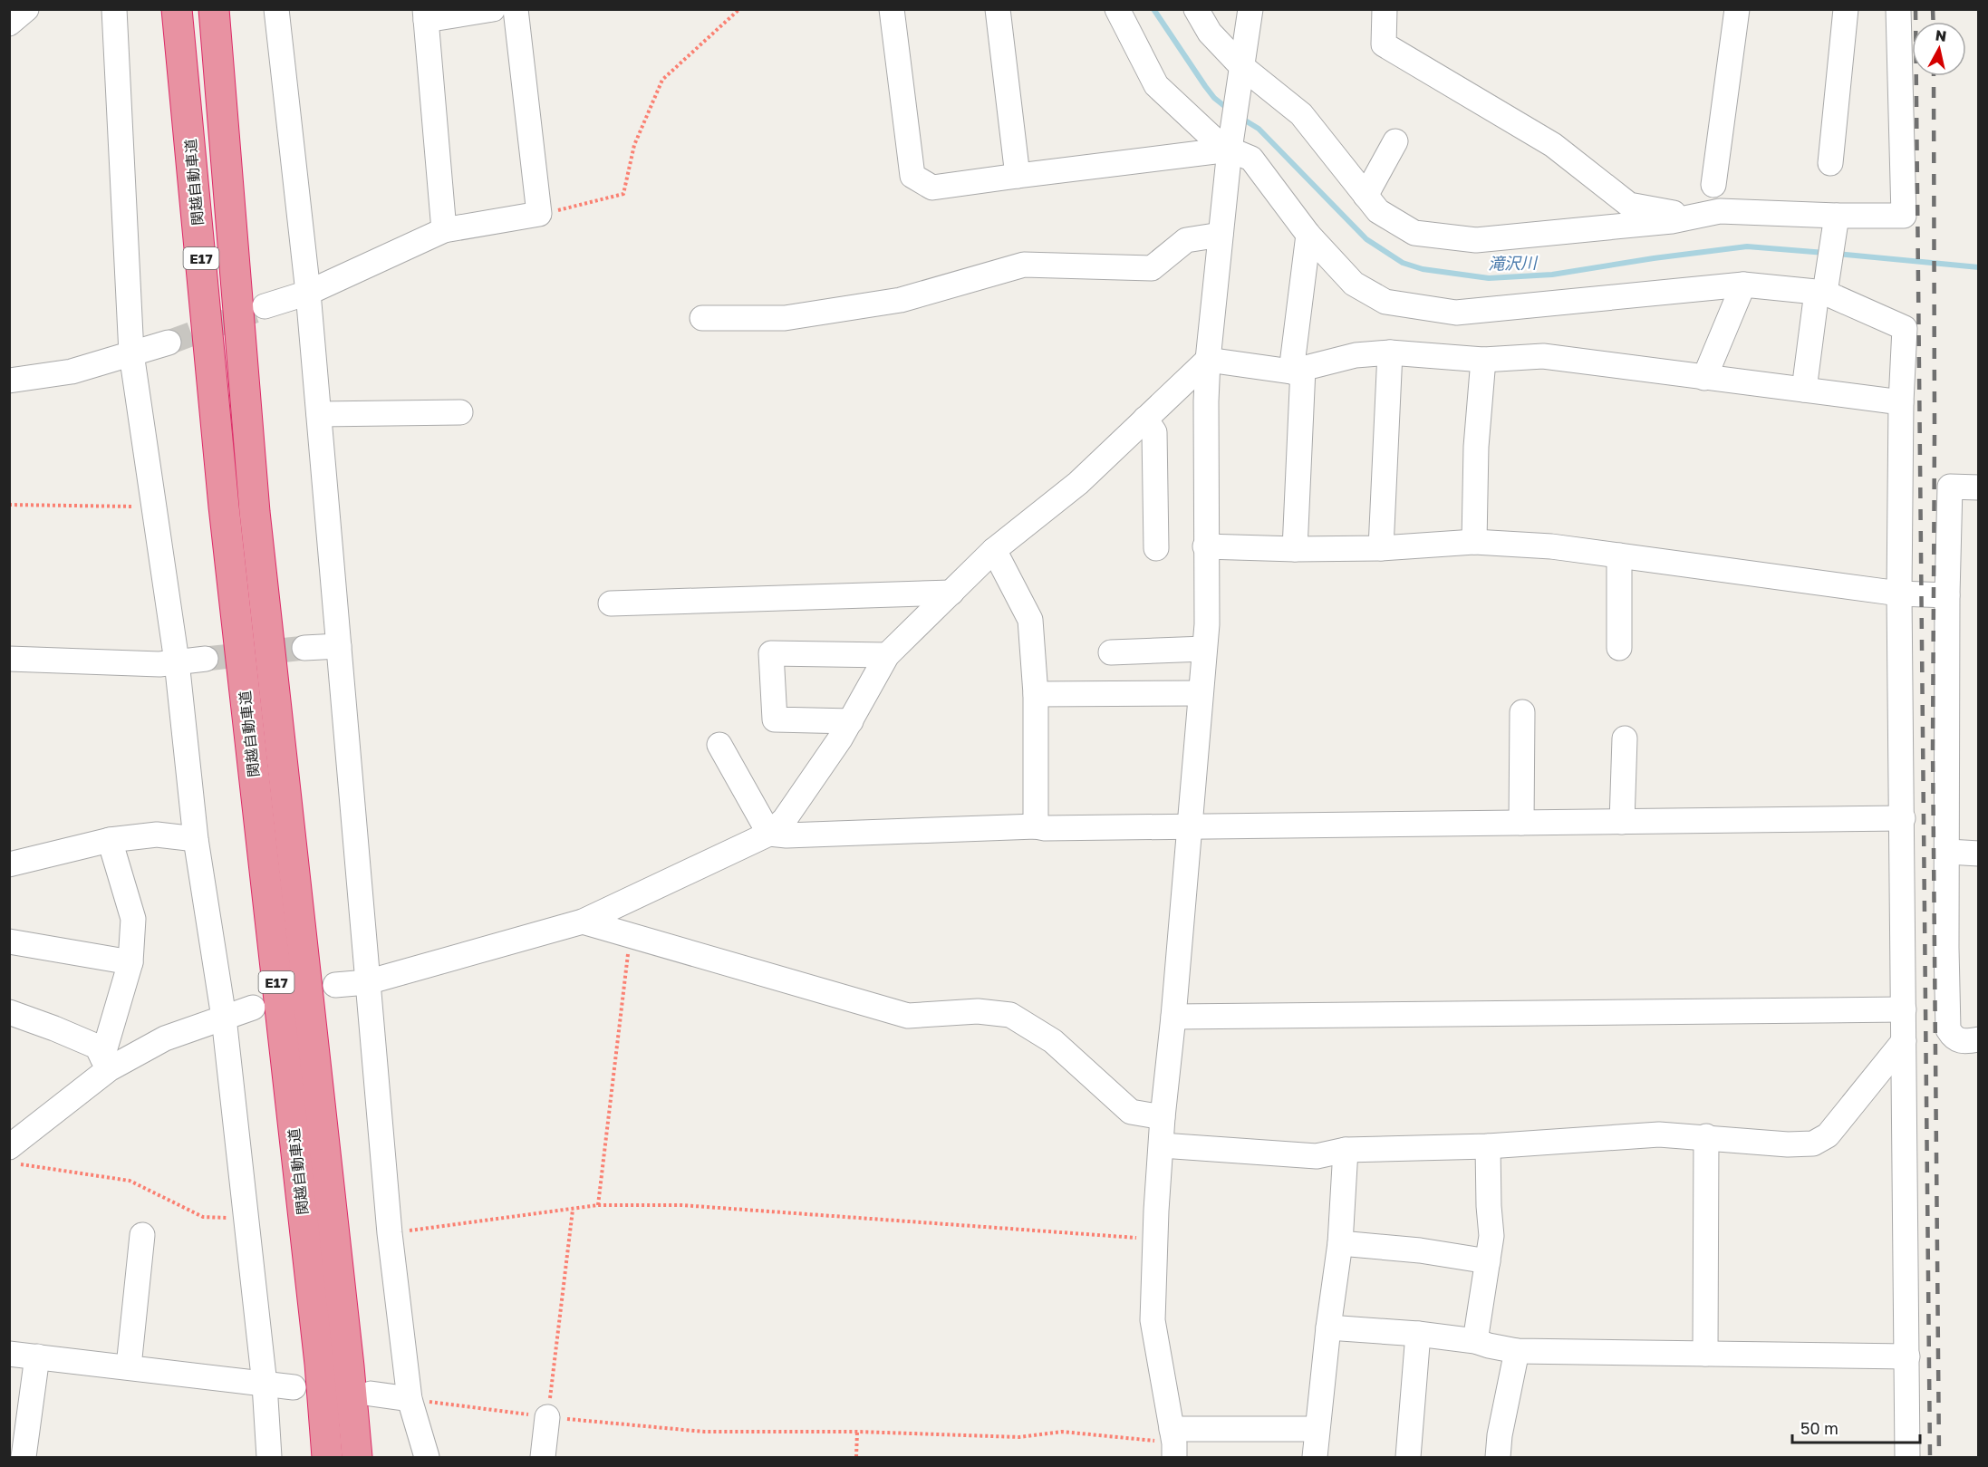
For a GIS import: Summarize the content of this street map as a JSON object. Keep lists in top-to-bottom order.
{
  "streets": {
    "highway": ["関越自動車道", "E17"]
  },
  "water": ["滝沢川"],
  "scale_bar": "50 m",
  "north": "top"
}
